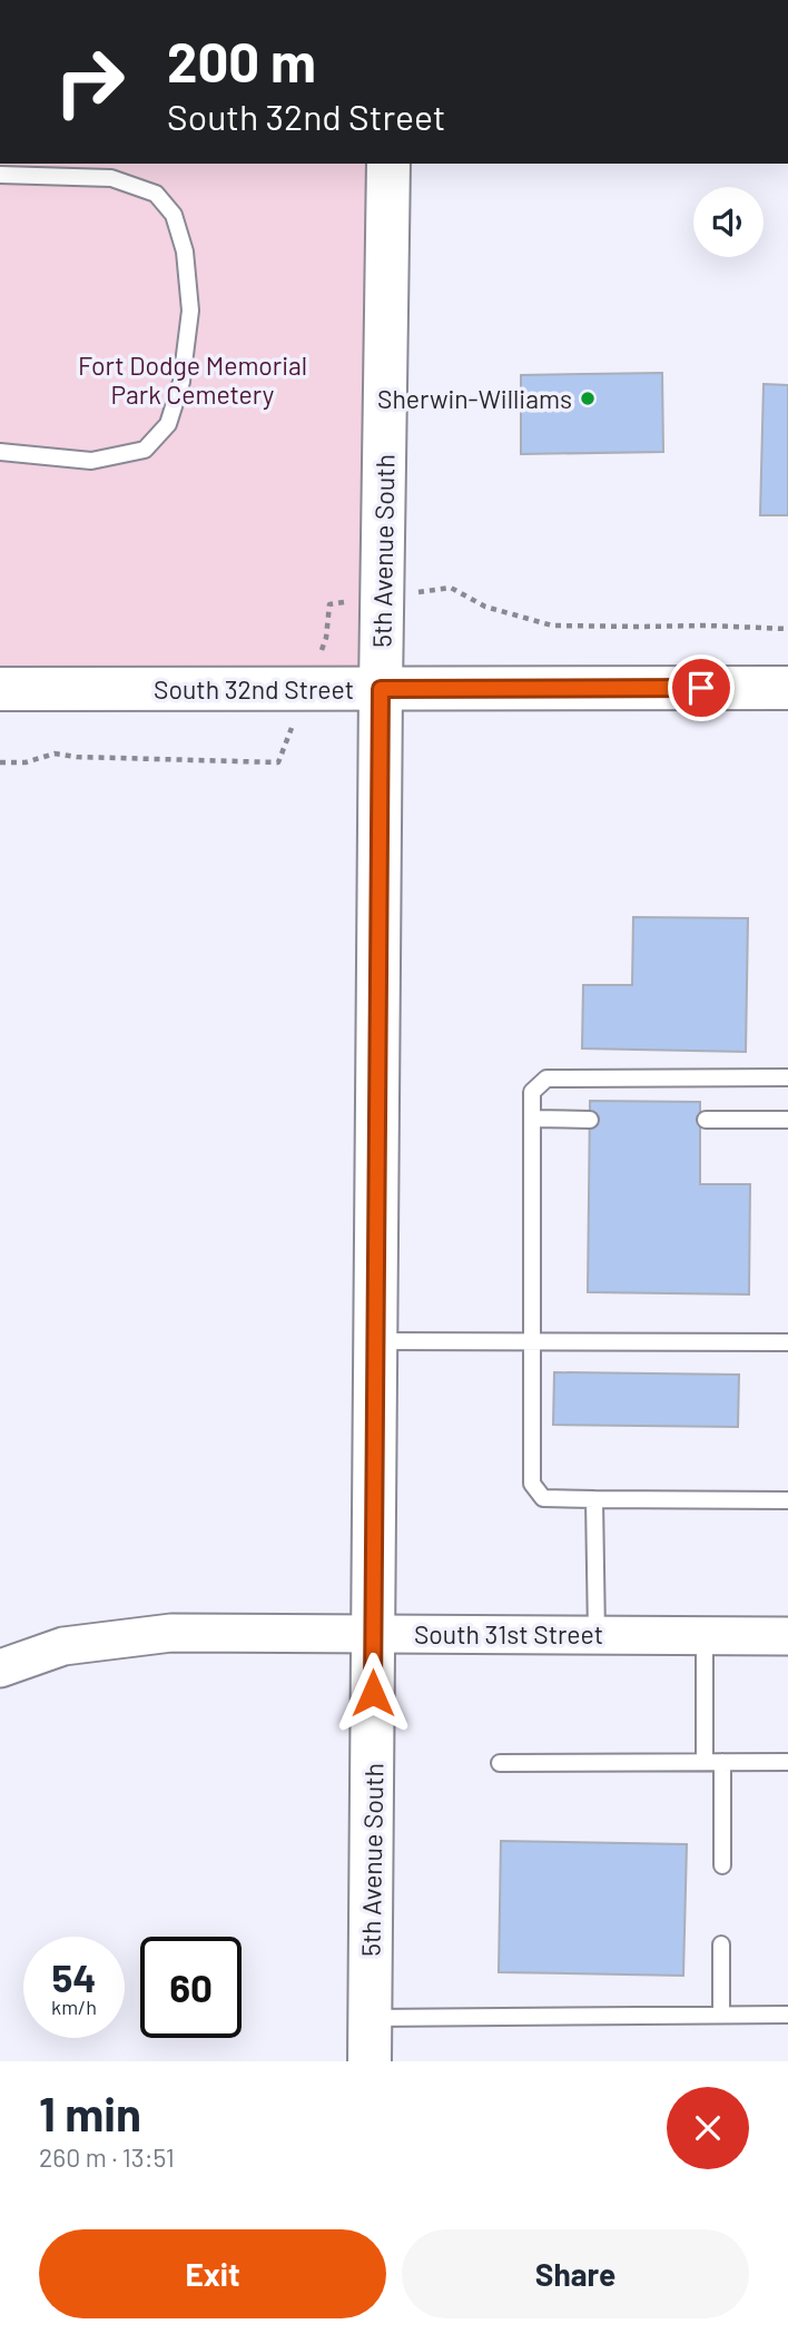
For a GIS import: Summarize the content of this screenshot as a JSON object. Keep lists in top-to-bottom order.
{
  "streets": {
    "main road": ["5th Avenue South", "South 32nd Street"],
    "street": ["South 31st Street"]
  },
  "crossings": [
    ["5th Avenue South", "South 32nd Street"],
    ["5th Avenue South", "South 31st Street"]
  ],
  "parks": ["Fort Dodge Memorial Park Cemetery"],
  "places": ["Sherwin-Williams"],
  "page": {
    "turn": ["200 m", "South 32nd Street"],
    "speed": "54 km/h",
    "limit": "60",
    "heading": ["1 min", "260 m · 13:51"],
    "buttons": ["Exit", "Share"]
  }
}
